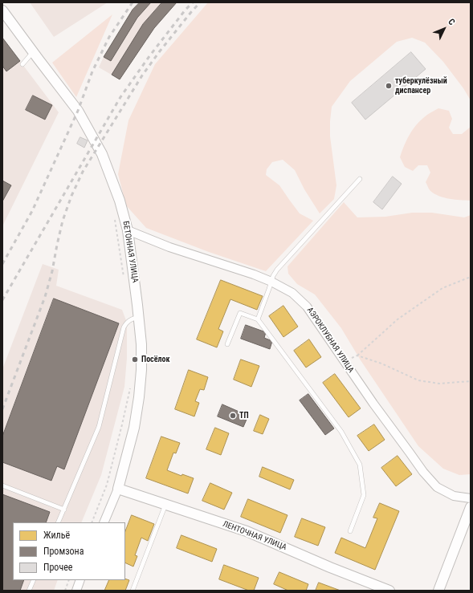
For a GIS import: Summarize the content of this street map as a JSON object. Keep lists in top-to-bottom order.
{
  "streets": {
    "street": ["БЕТОННАЯ УЛИЦА", "АЭРОКЛУБНАЯ УЛИЦА", "ЛЕНТОЧНАЯ УЛИЦА"]
  },
  "crossings": [
    ["БЕТОННАЯ УЛИЦА", "АЭРОКЛУБНАЯ УЛИЦА"],
    ["БЕТОННАЯ УЛИЦА", "ЛЕНТОЧНАЯ УЛИЦА"]
  ],
  "places": ["туберкулёзный диспансер", "Посёлок", "ТП"],
  "legend": ["Жильё", "Промзона", "Прочее"],
  "north": "top right"
}
